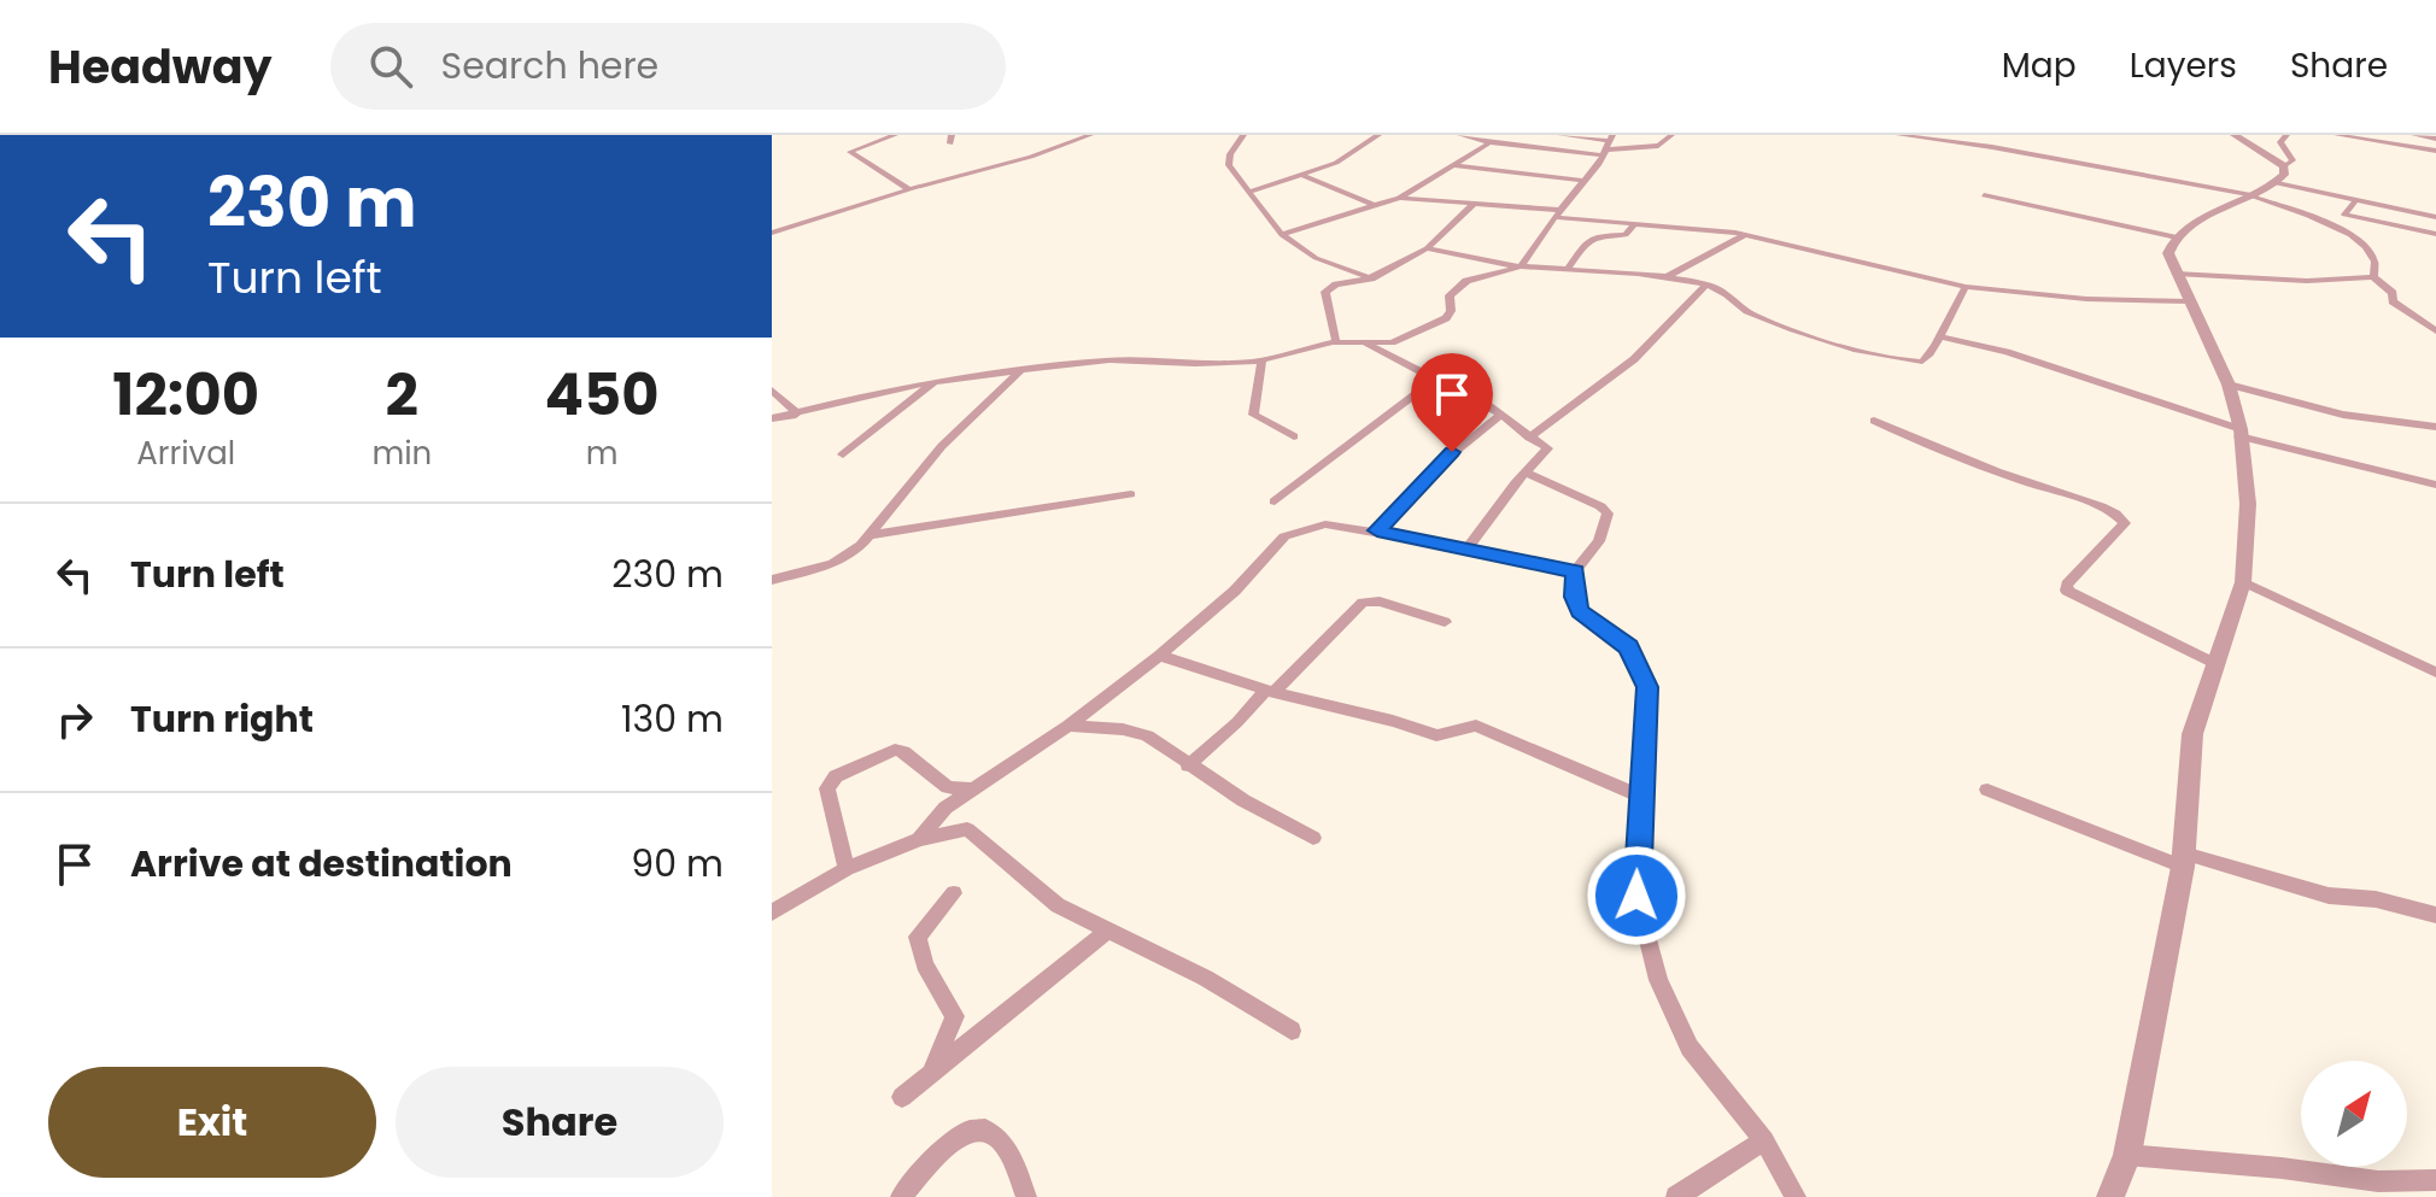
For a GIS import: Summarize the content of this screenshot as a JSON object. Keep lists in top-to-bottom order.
{
  "north": "top right",
  "page": {
    "header": "Headway",
    "search": "Search here",
    "nav": ["Map", "Layers", "Share"],
    "turn": ["230 m", "Turn left"],
    "eta": [
      "12:00",
      "Arrival",
      "2",
      "min",
      "450",
      "m"
    ],
    "list": [
      {
        "name": "Turn left",
        "value": "230 m"
      },
      {
        "name": "Turn right",
        "value": "130 m"
      },
      {
        "name": "Arrive at destination",
        "value": "90 m"
      }
    ],
    "buttons": ["Exit", "Share"]
  }
}
